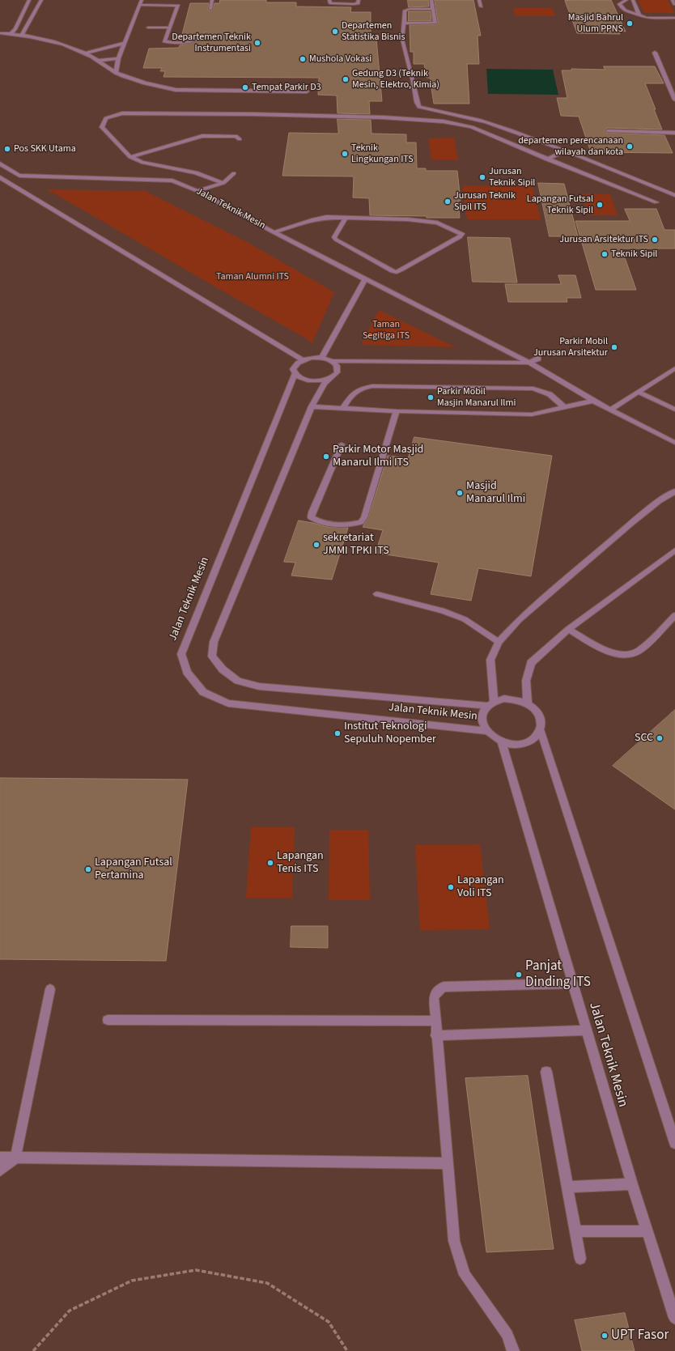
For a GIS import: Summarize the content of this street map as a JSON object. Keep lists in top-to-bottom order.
{
  "streets": {
    "lane": ["Jalan Teknik Mesin"]
  },
  "parks": ["Taman Alumni ITS", "Taman Segitiga ITS"],
  "places": [
    "Masjid Bahrul Ulum PPNS",
    "Departemen Statistika Bisnis",
    "Departemen Teknik Instrumentasi",
    "Mushola Vokasi",
    "Gedung D3 (Teknik Mesin, Elektro, Kimia)",
    "Tempat Parkir D3",
    "departemen perencanaan wilayah dan kota",
    "Pos SKK Utama",
    "Teknik Lingkungan ITS",
    "Jurusan Teknik Sipil",
    "Jurusan Teknik Sipil ITS",
    "Lapangan Futsal Teknik Sipil",
    "Jurusan Arsitektur ITS",
    "Teknik Sipil",
    "Parkir Mobil Jurusan Arsitektur",
    "Parkir Mobil Masjin Manarul Ilmi",
    "Parkir Motor Masjid Manarul Ilmi ITS",
    "Masjid Manarul Ilmi",
    "sekretariat JMMI TPKI ITS",
    "Institut Teknologi Sepuluh Nopember",
    "SCC",
    "Lapangan Tenis ITS",
    "Lapangan Futsal Pertamina",
    "Lapangan Voli ITS",
    "Panjat Dinding ITS",
    "UPT Fasor"
  ]
}
